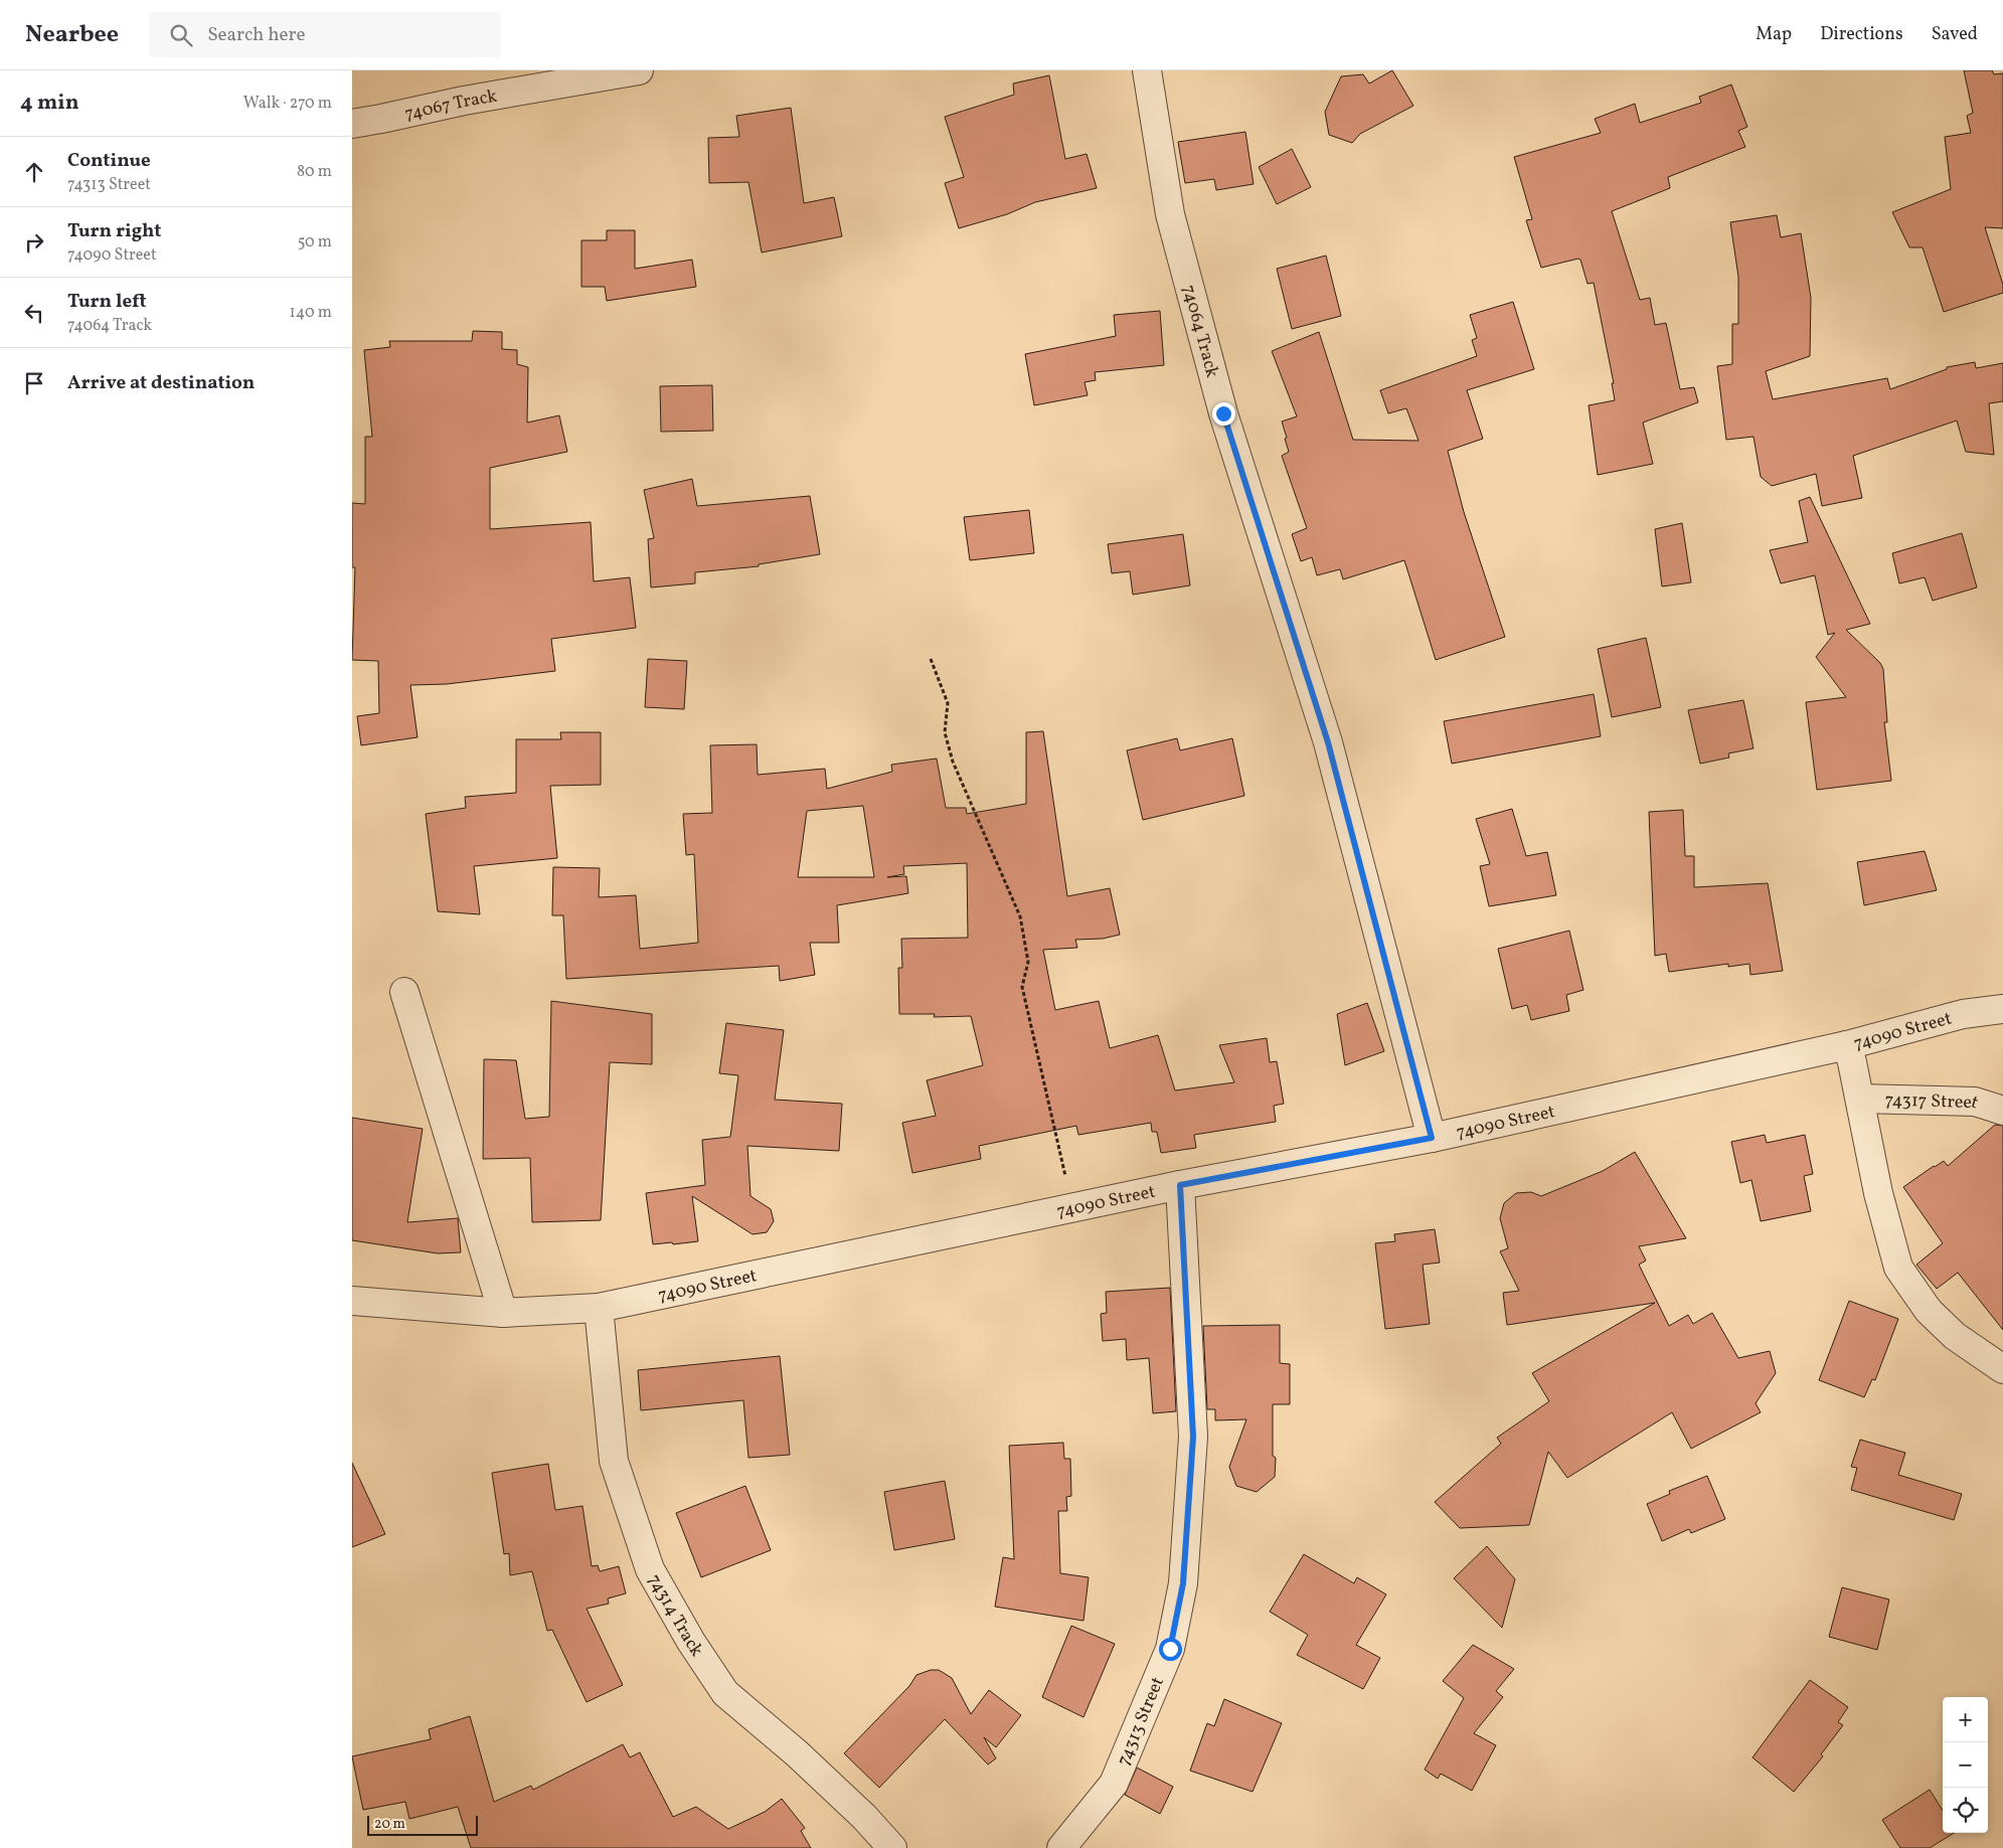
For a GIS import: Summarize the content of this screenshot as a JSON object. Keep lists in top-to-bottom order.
{
  "streets": {
    "street": [
      "74067 Track",
      "74064 Track",
      "74090 Street",
      "74317 Street",
      "74314 Track",
      "74313 Street"
    ]
  },
  "crossings": [
    ["74064 Track", "74090 Street"],
    ["74090 Street", "74314 Track"],
    ["74090 Street", "74313 Street"]
  ],
  "scale_bar": "20 m",
  "page": {
    "header": "Nearbee",
    "search": "Search here",
    "nav": ["Map", "Directions", "Saved"],
    "heading": ["4 min", "Walk · 270 m"],
    "list": [
      ["Continue", "74313 Street", "80 m"],
      ["Turn right", "74090 Street", "50 m"],
      ["Turn left", "74064 Track", "140 m"],
      "Arrive at destination"
    ],
    "map_buttons": ["+", "−"],
    "scale": "20 m"
  }
}
